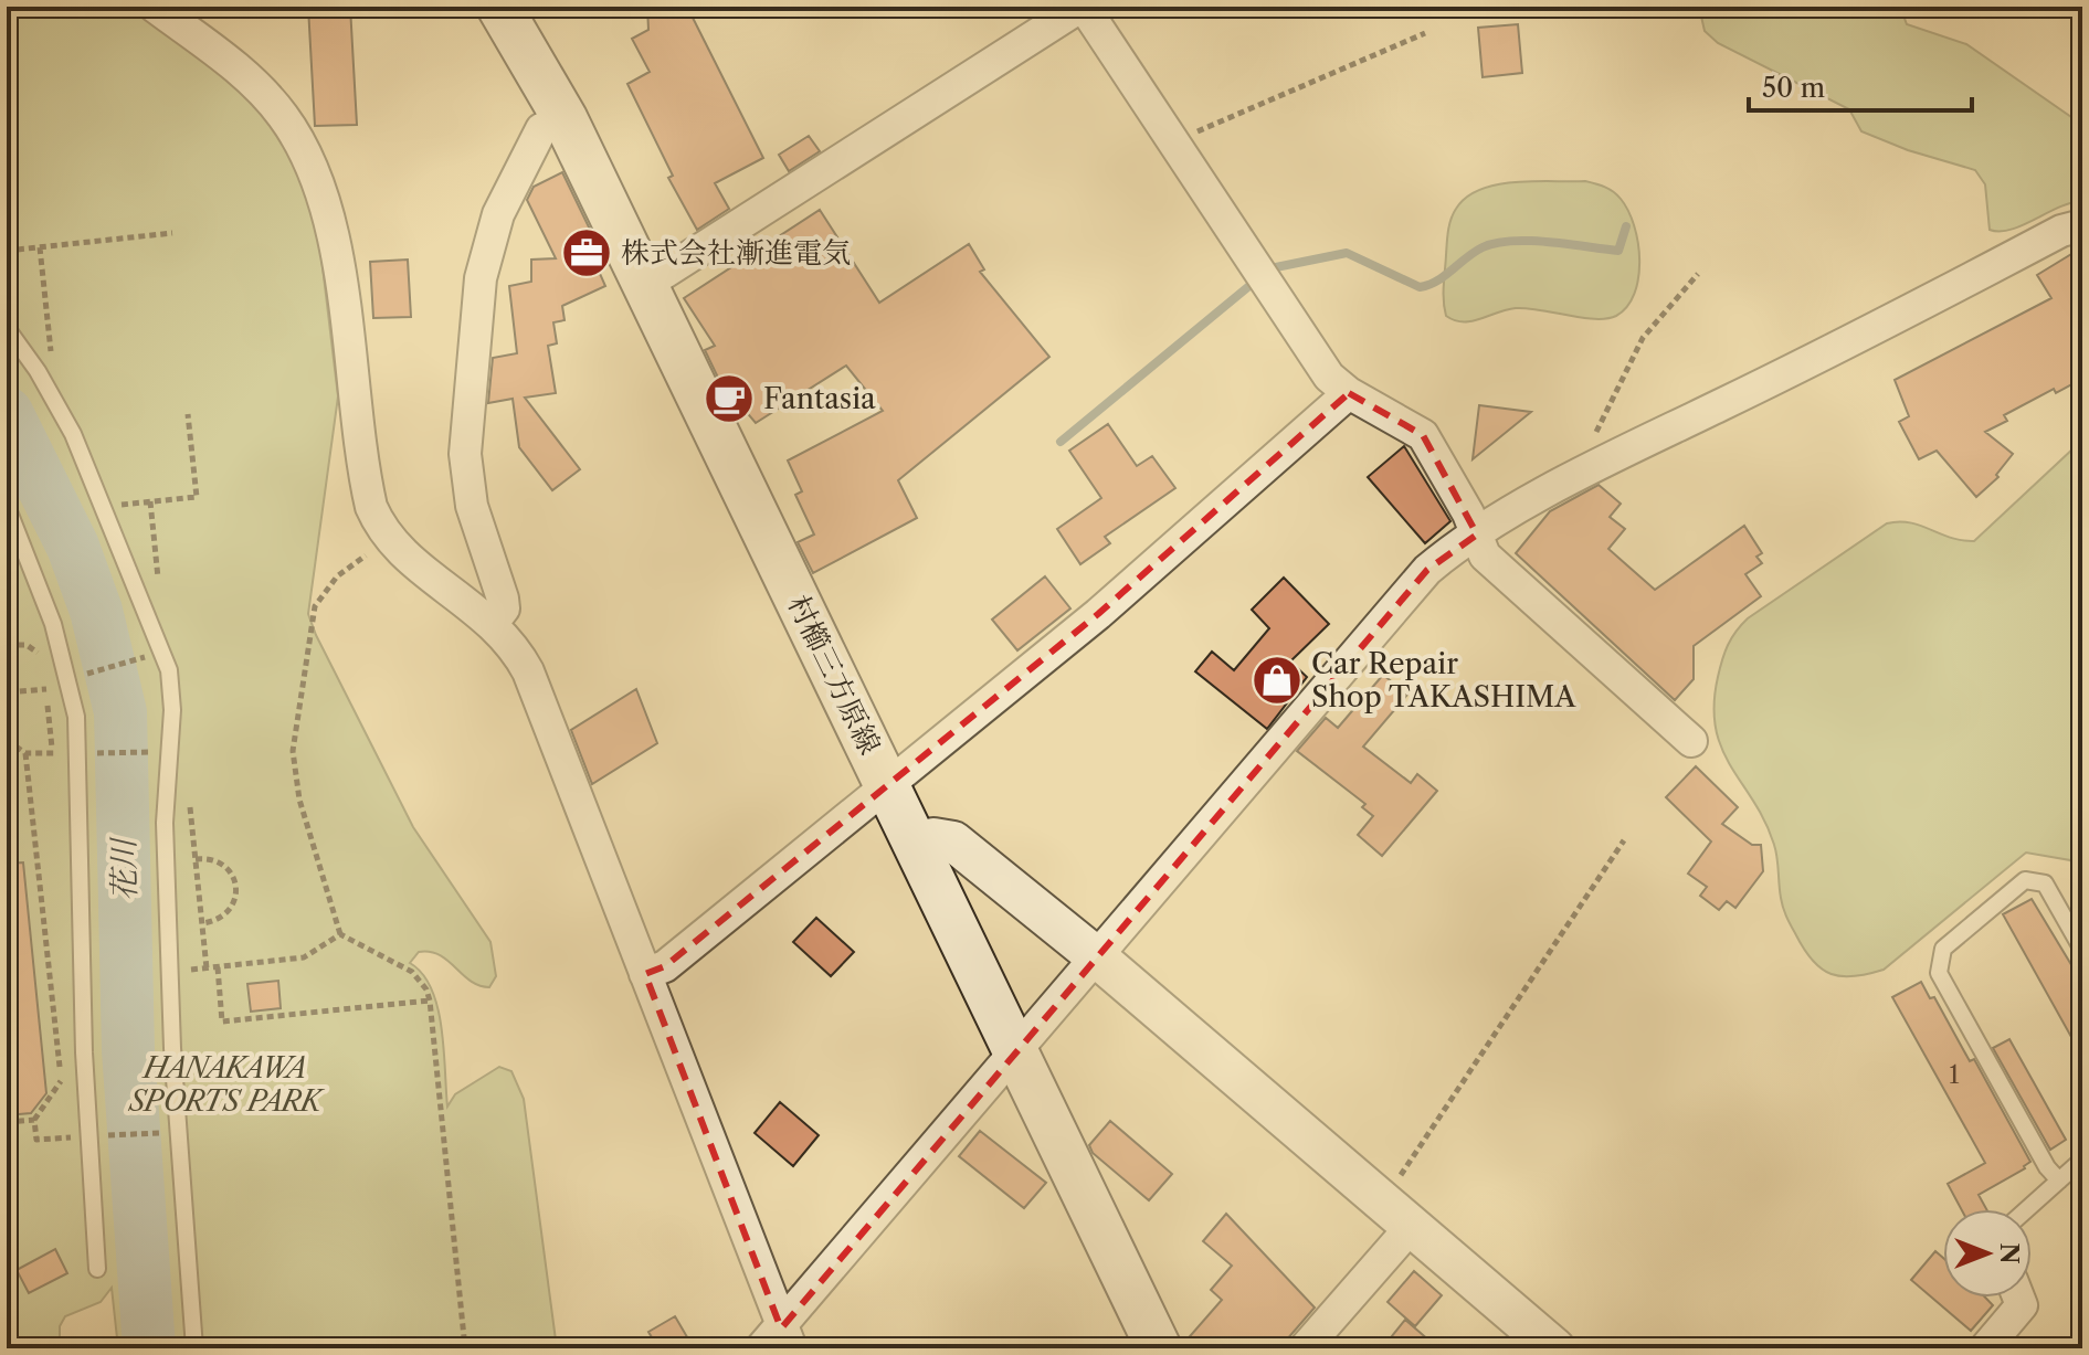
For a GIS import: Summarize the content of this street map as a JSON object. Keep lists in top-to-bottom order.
{
  "streets": {
    "main road": ["村櫛三方原線"]
  },
  "water": ["花川"],
  "parks": ["HANAKAWA SPORTS PARK"],
  "places": {
    "office": ["株式会社漸進電気"],
    "cafe": ["Fantasia"],
    "shop": ["Car Repair Shop TAKASHIMA"]
  },
  "house_numbers": ["1"],
  "scale_bar": "50 m",
  "north": "right"
}
